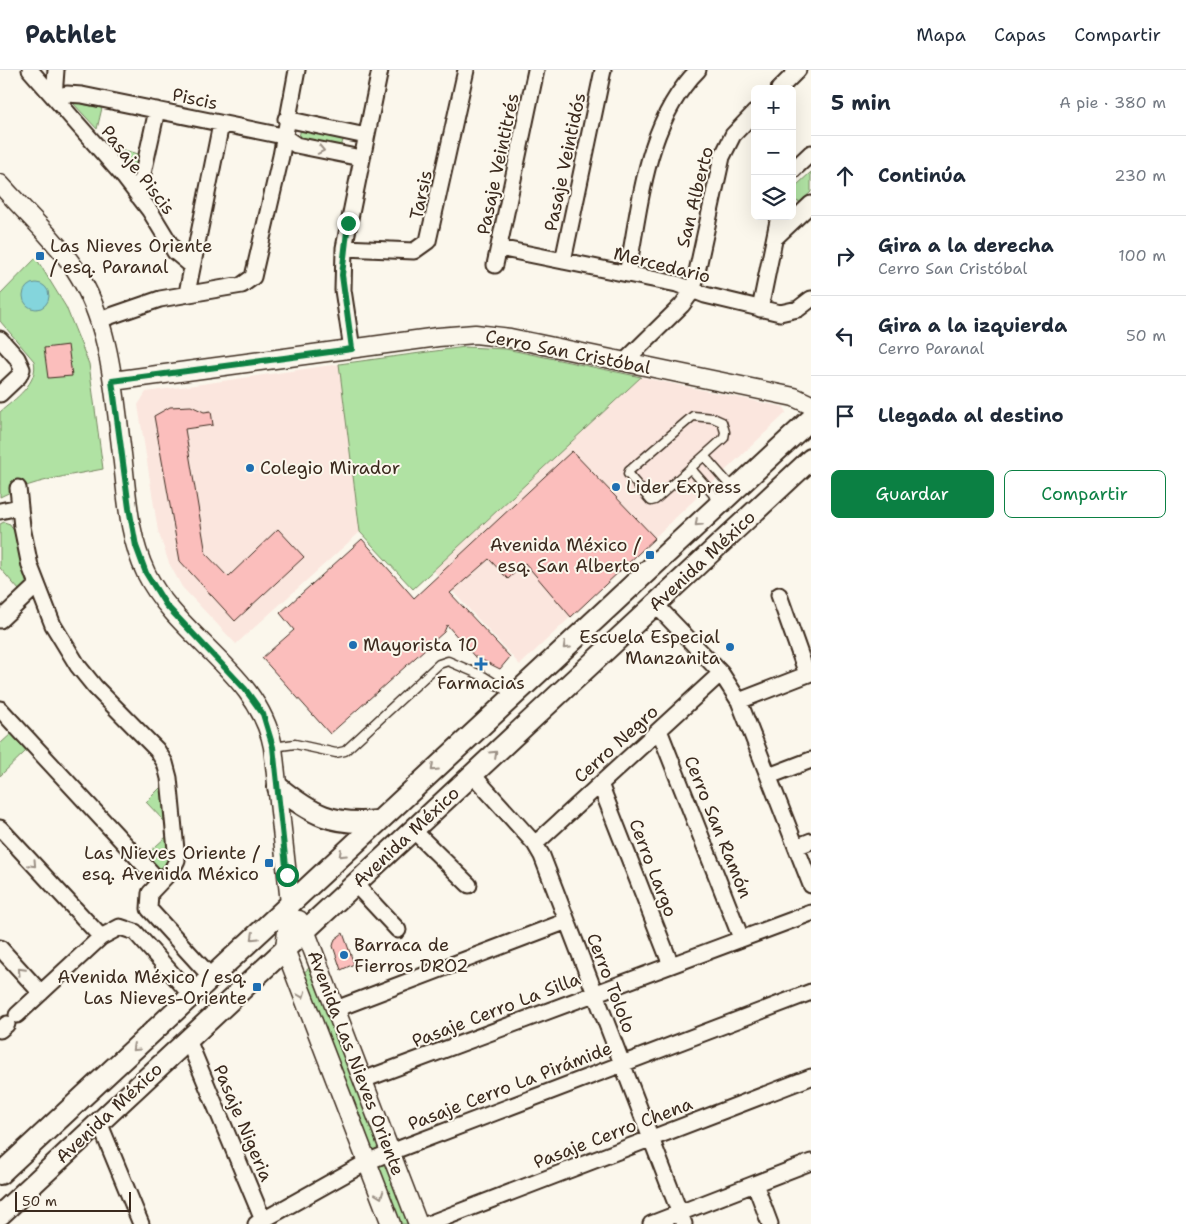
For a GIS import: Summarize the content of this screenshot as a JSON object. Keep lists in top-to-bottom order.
{
  "streets": {
    "main road": ["Avenida México"],
    "street": [
      "Piscis",
      "Pasaje Veintidós",
      "Pasaje Veintitrés",
      "Pasaje Piscis",
      "Tarsis",
      "San Alberto",
      "Mercedario",
      "Cerro San Cristóbal",
      "Cerro Negro",
      "Cerro San Ramón",
      "Cerro Largo",
      "Cerro Tololo",
      "Pasaje Cerro La Silla",
      "Avenida Las Nieves Oriente",
      "Pasaje Cerro La Pirámide",
      "Pasaje Nigeria",
      "Pasaje Cerro Chena"
    ]
  },
  "crossings": [
    ["Piscis", "Pasaje Piscis"],
    ["Pasaje Veintidós", "Mercedario"],
    ["Pasaje Veintitrés", "Mercedario"],
    ["San Alberto", "Mercedario"],
    ["San Alberto", "Cerro San Cristóbal"],
    ["Cerro San Cristóbal", "Avenida Las Nieves Oriente"],
    ["Avenida México", "Cerro Tololo"],
    ["Avenida México", "Avenida Las Nieves Oriente"],
    ["Avenida México", "Pasaje Nigeria"],
    ["Cerro Negro", "Cerro San Ramón"],
    ["Cerro Negro", "Cerro Largo"],
    ["Cerro Negro", "Cerro Tololo"],
    ["Cerro San Ramón", "Pasaje Cerro La Silla"],
    ["Cerro Largo", "Pasaje Cerro La Silla"],
    ["Cerro Tololo", "Pasaje Cerro La Silla"],
    ["Cerro Tololo", "Pasaje Cerro La Pirámide"],
    ["Cerro Tololo", "Pasaje Cerro Chena"],
    ["Pasaje Cerro La Silla", "Avenida Las Nieves Oriente"],
    ["Avenida Las Nieves Oriente", "Pasaje Cerro La Pirámide"],
    ["Pasaje Cerro La Pirámide", "Pasaje Nigeria"]
  ],
  "places": {
    "transit": [
      "Las Nieves Oriente / esq. Paranal",
      "Avenida México / esq. San Alberto",
      "Las Nieves Oriente / esq. Avenida México",
      "Avenida México / esq. Las Nieves-Oriente"
    ],
    "other": [
      "Colegio Mirador",
      "Lider Express",
      "Mayorista 10",
      "Escuela Especial Manzanita",
      "Barraca de Fierros DRO2"
    ],
    "health": ["Farmacias"]
  },
  "scale_bar": "50 m",
  "page": {
    "header": "Pathlet",
    "nav": ["Mapa", "Capas", "Compartir"],
    "heading": ["5 min", "A pie · 380 m"],
    "map_buttons": ["+", "−"],
    "list": [
      ["Continúa", "230 m"],
      ["Gira a la derecha", "Cerro San Cristóbal", "100 m"],
      ["Gira a la izquierda", "Cerro Paranal", "50 m"],
      "Llegada al destino"
    ],
    "buttons": ["Guardar", "Compartir"],
    "scale": "50 m"
  }
}
